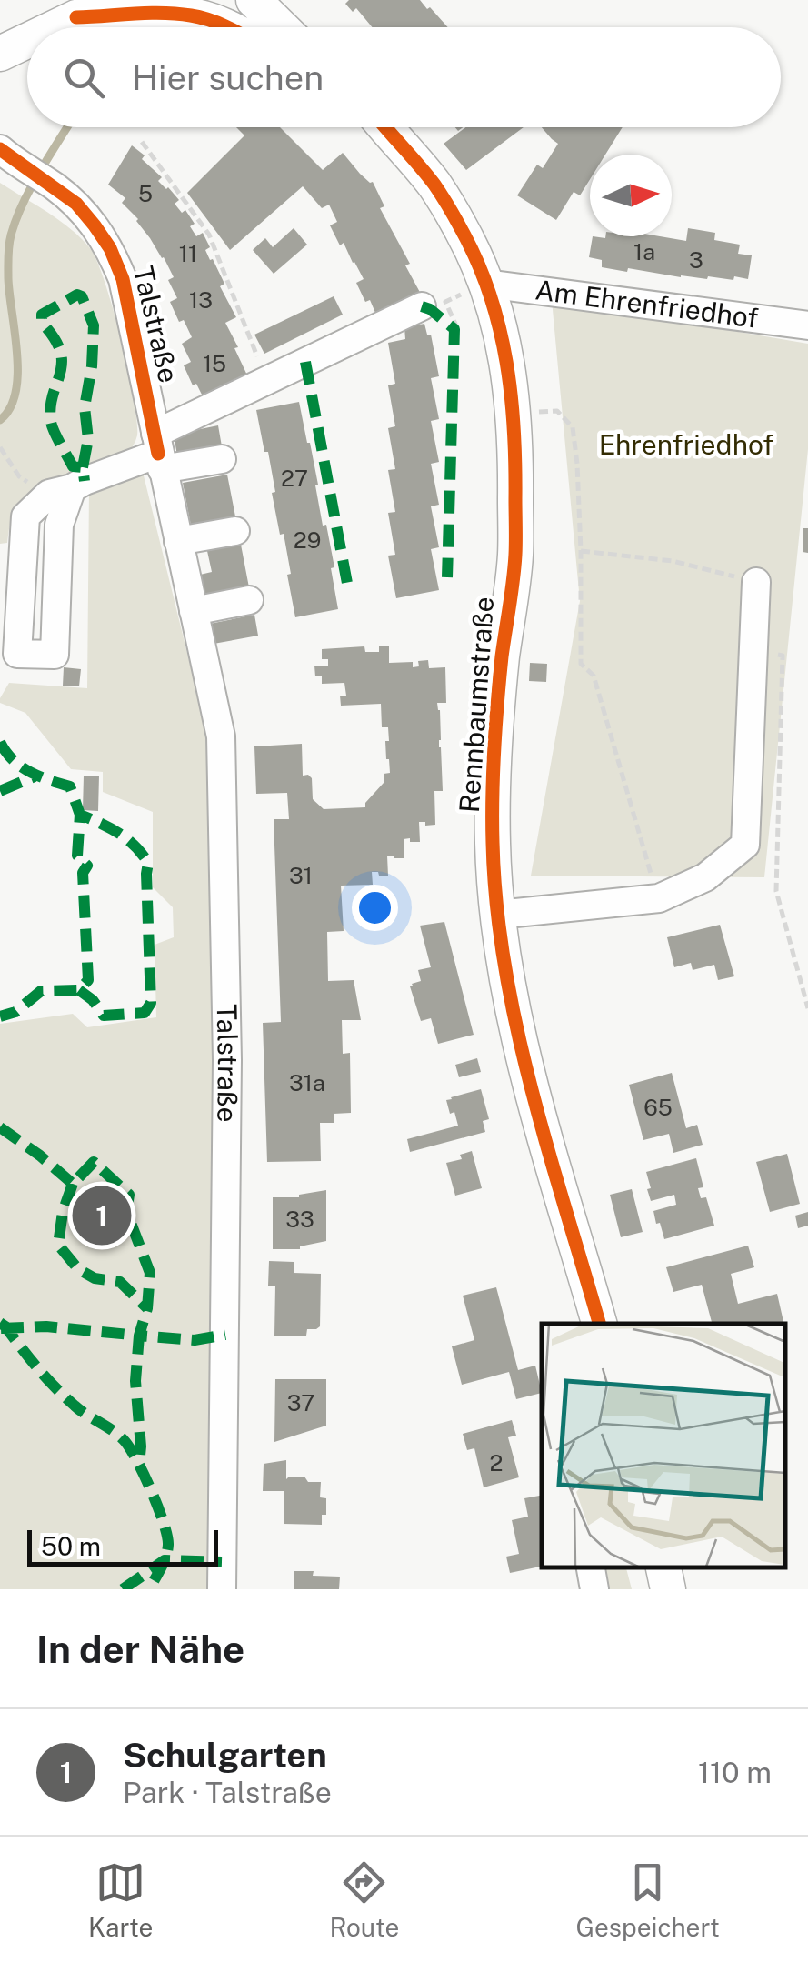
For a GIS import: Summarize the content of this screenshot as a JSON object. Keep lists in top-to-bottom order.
{
  "streets": {
    "main road": ["Rennbaumstraße"],
    "street": ["Am Ehrenfriedhof", "Talstraße"]
  },
  "crossings": [
    ["Am Ehrenfriedhof", "Rennbaumstraße"]
  ],
  "parks": ["Ehrenfriedhof"],
  "house_numbers": [
    "5",
    "1a",
    "11",
    "3",
    "13",
    "15",
    "27",
    "29",
    "31",
    "31a",
    "65",
    "33",
    "37",
    "2"
  ],
  "scale_bar": "50 m",
  "north": "right",
  "page": {
    "search": "Hier suchen",
    "pins": "1",
    "scale": "50 m",
    "heading": "In der Nähe",
    "list": [
      {
        "mark": "1",
        "name": "Schulgarten",
        "note": "Park · Talstraße",
        "value": "110 m"
      }
    ],
    "nav": ["Karte", "Route", "Gespeichert"]
  }
}
